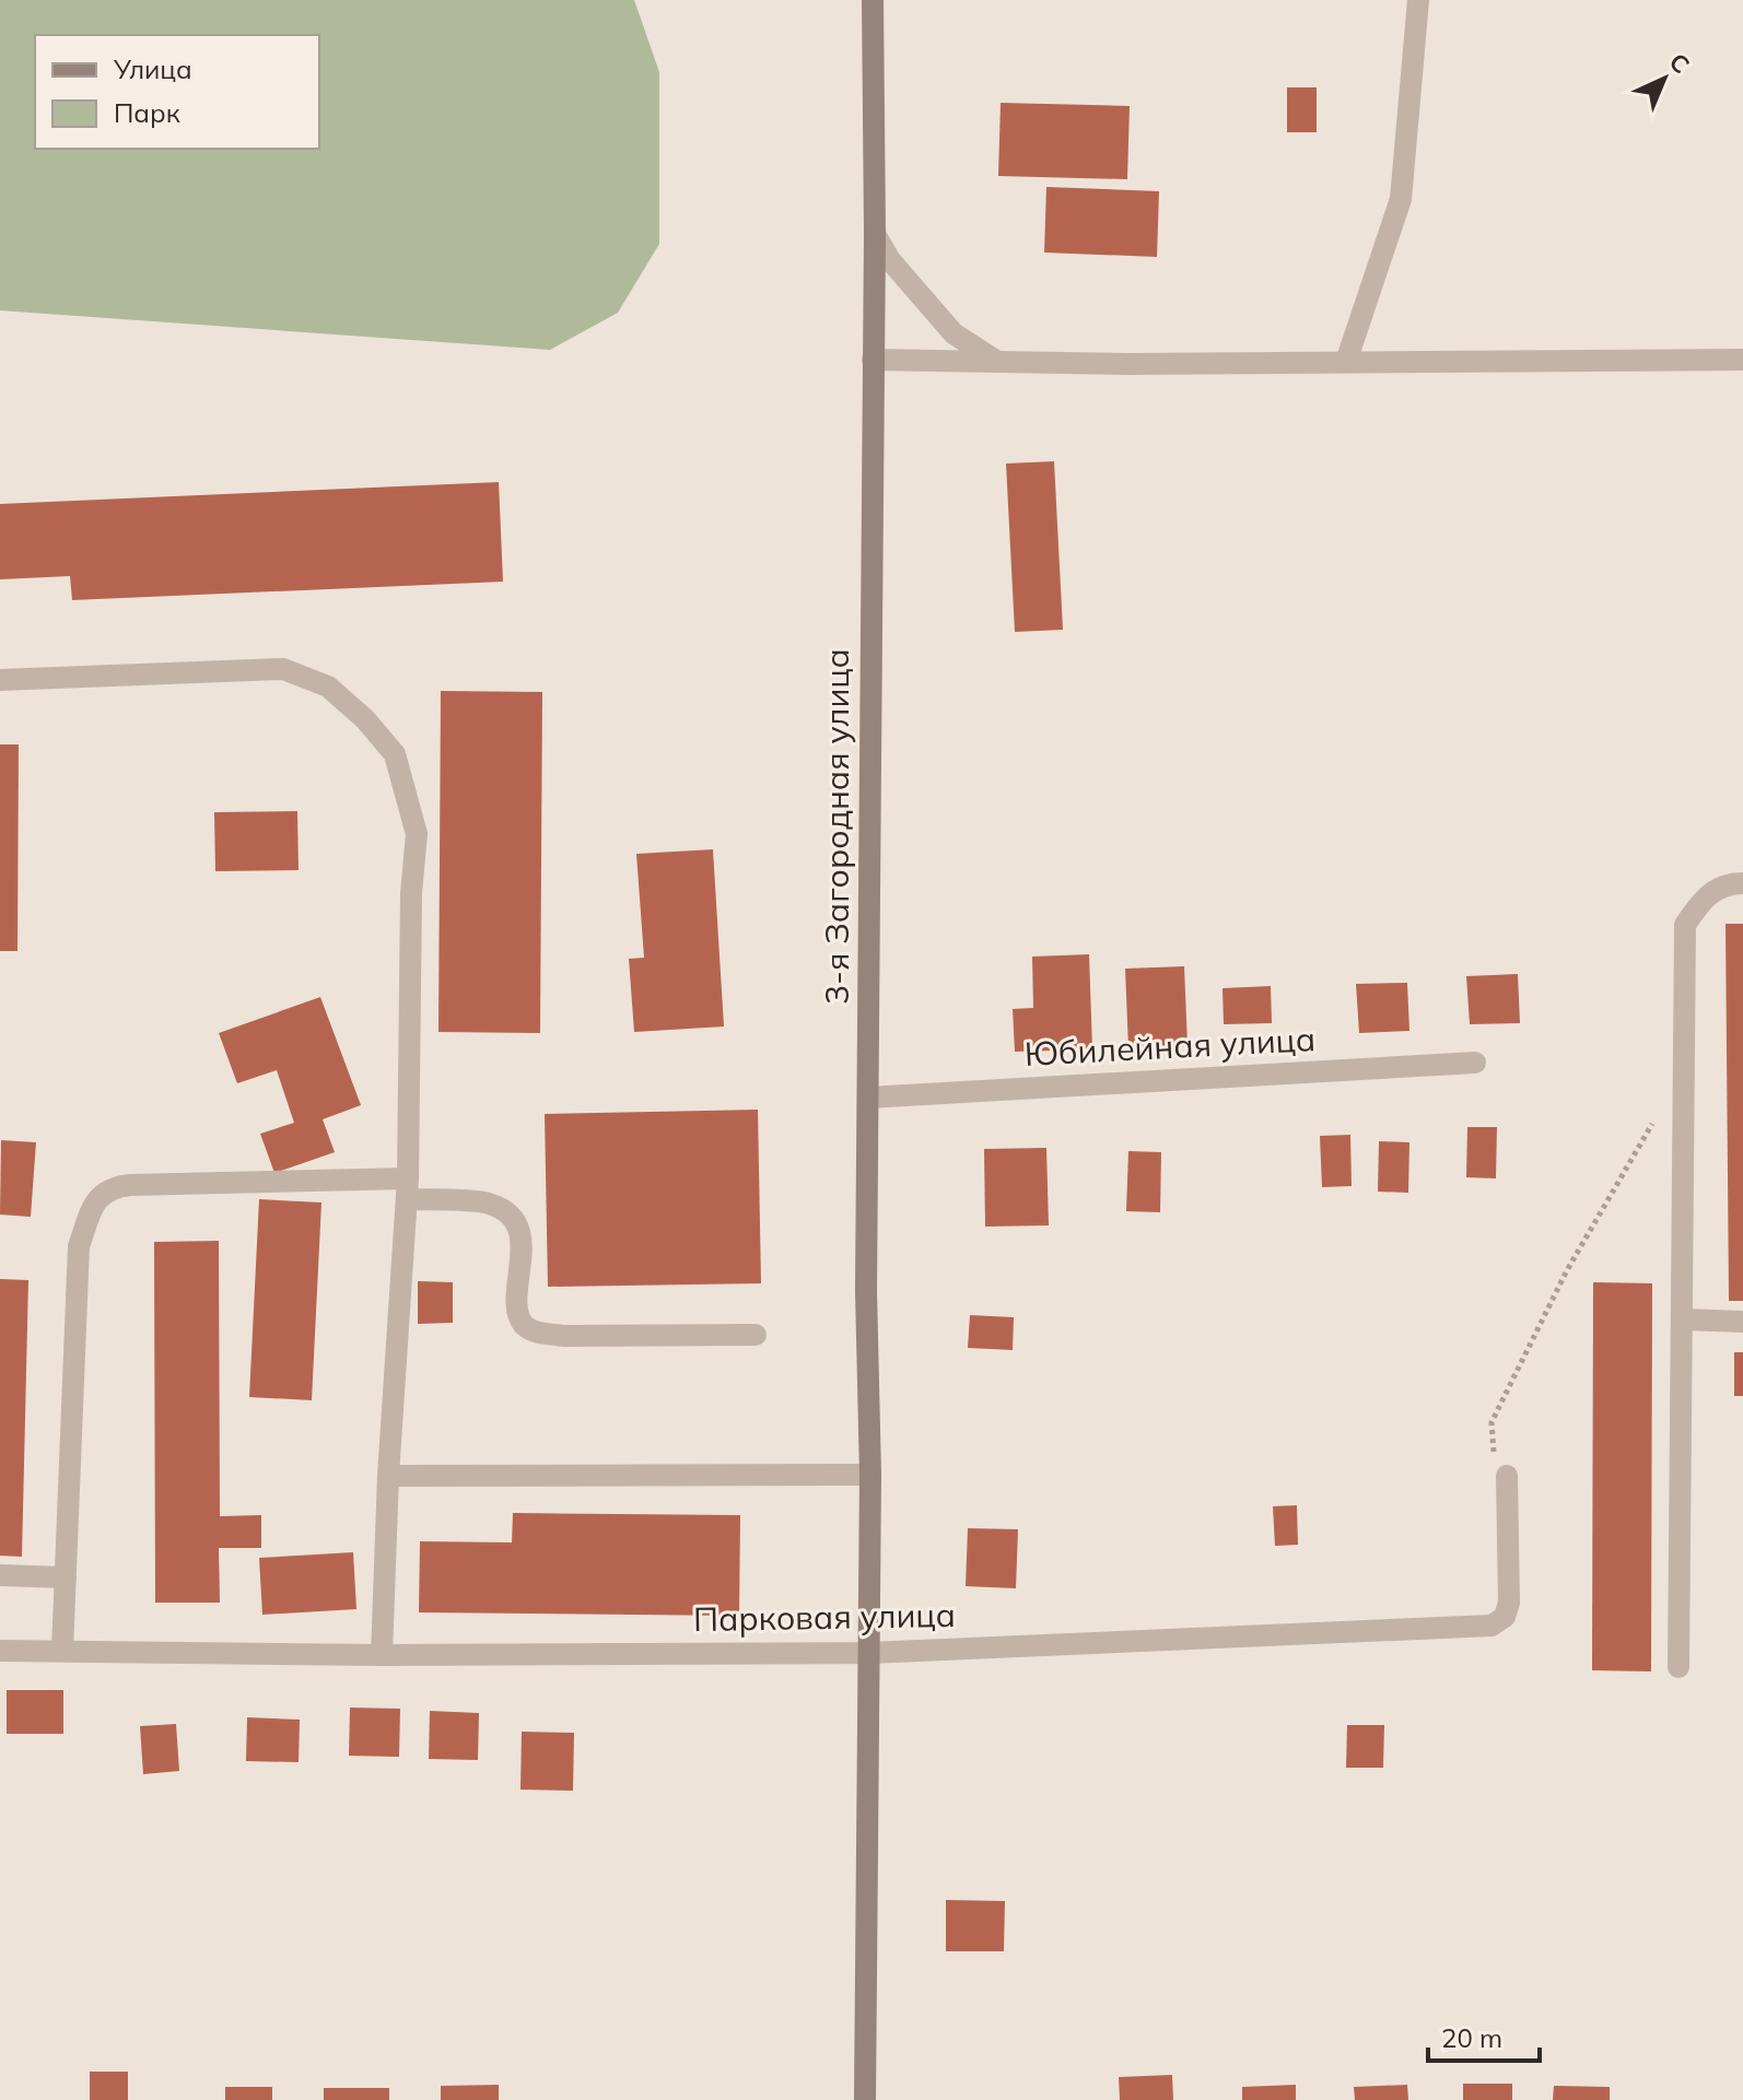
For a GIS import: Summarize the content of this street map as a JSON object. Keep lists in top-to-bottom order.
{
  "streets": {
    "main road": ["3-я Загородная улица"],
    "street": ["Юбилейная улица", "Парковая улица"]
  },
  "crossings": [
    ["3-я Загородная улица", "Юбилейная улица"],
    ["3-я Загородная улица", "Парковая улица"]
  ],
  "legend": ["Улица", "Парк"],
  "scale_bar": "20 m",
  "north": "top right"
}
